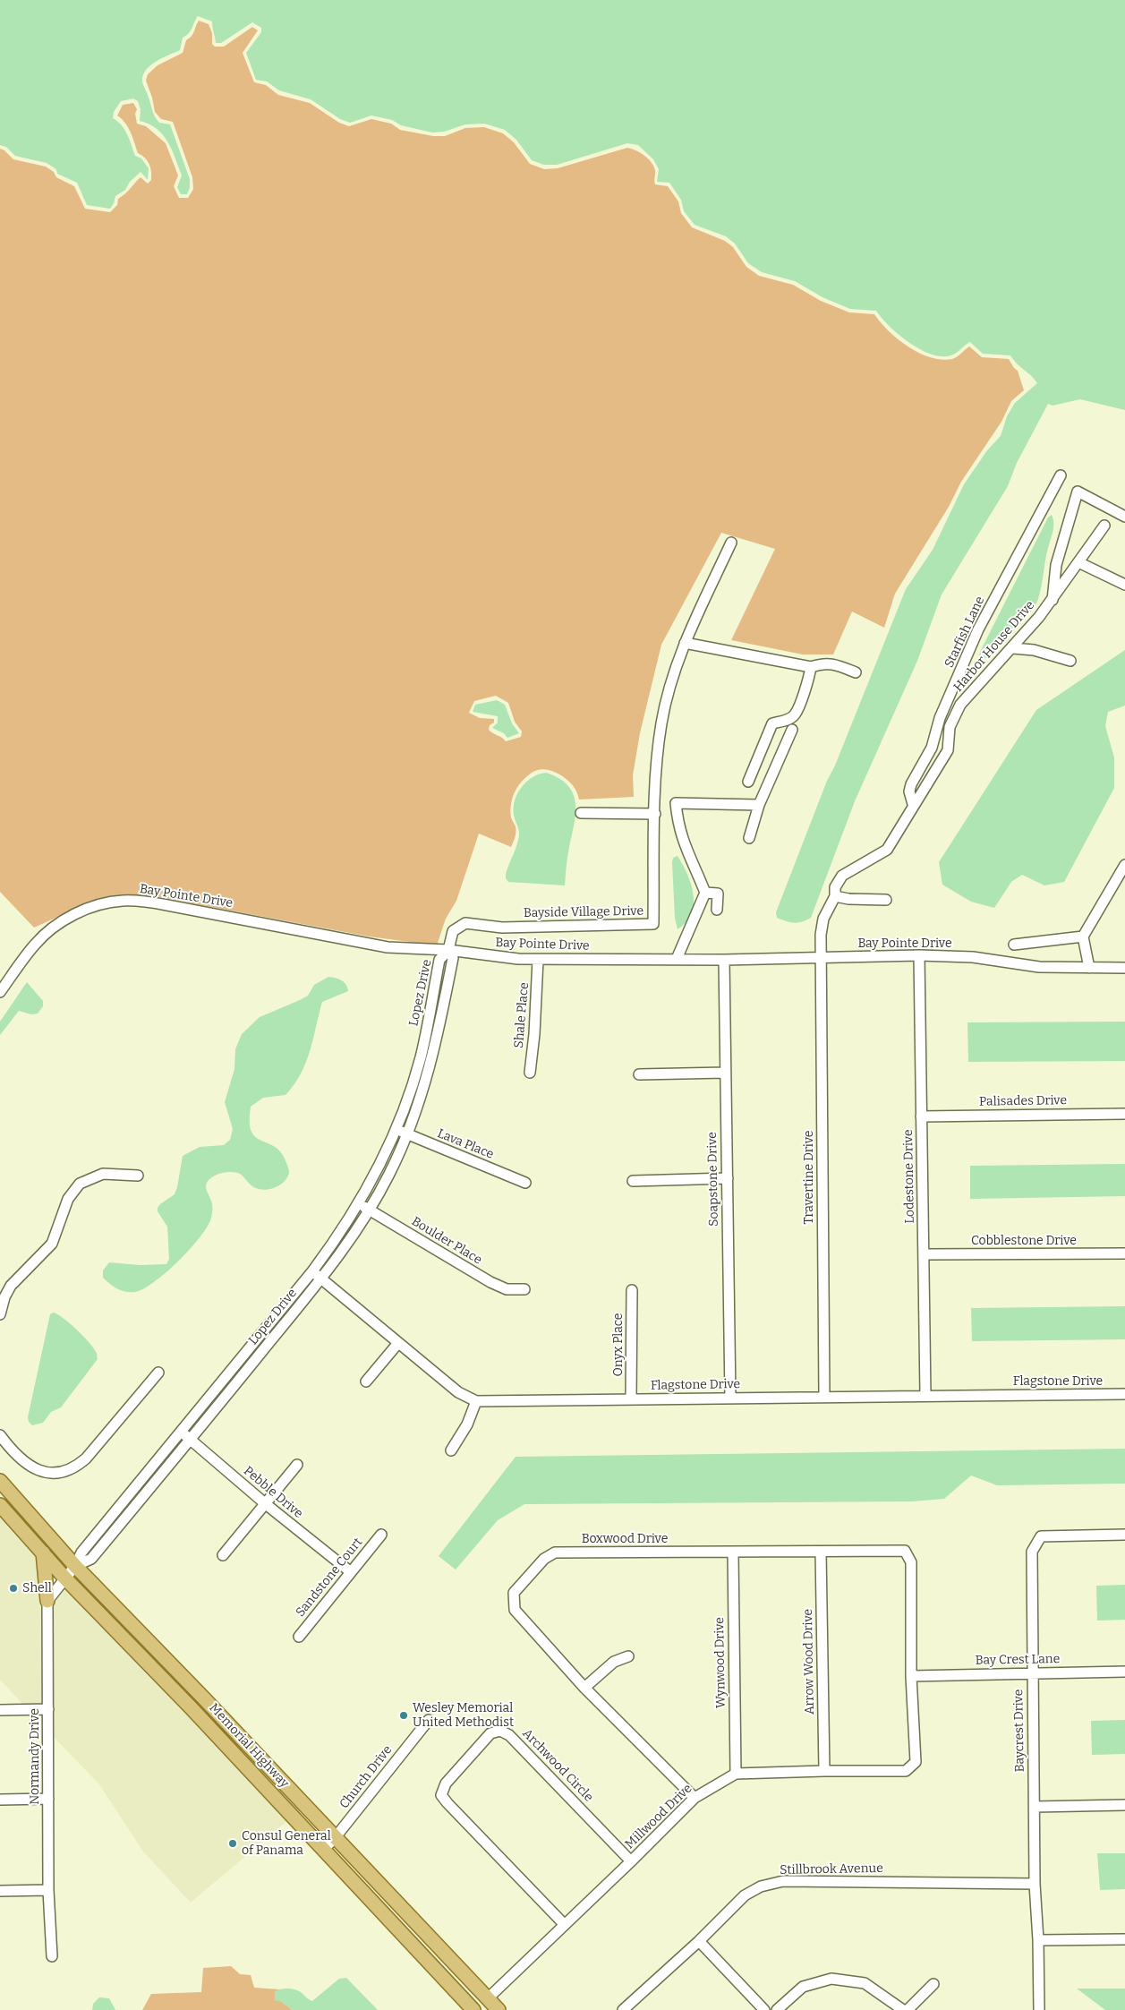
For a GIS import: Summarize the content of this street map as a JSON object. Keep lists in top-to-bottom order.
{
  "streets": {
    "main road": ["Memorial Highway"],
    "street": [
      "Starfish Lane",
      "Harbor House Drive",
      "Bay Pointe Drive",
      "Bayside Village Drive",
      "Lopez Drive",
      "Shale Place",
      "Palisades Drive",
      "Lava Place",
      "Lodestone Drive",
      "Travertine Drive",
      "Soapstone Drive",
      "Boulder Place",
      "Cobblestone Drive",
      "Onyx Place",
      "Flagstone Drive",
      "Pebble Drive",
      "Boxwood Drive",
      "Sandstone Court",
      "Bay Crest Lane",
      "Arrow Wood Drive",
      "Wynwood Drive",
      "Baycrest Drive",
      "Normandy Drive",
      "Archwood Circle",
      "Church Drive",
      "Millwood Drive",
      "Stillbrook Avenue"
    ]
  },
  "crossings": [
    ["Starfish Lane", "Harbor House Drive"],
    ["Harbor House Drive", "Bay Pointe Drive"],
    ["Harbor House Drive", "Travertine Drive"],
    ["Bay Pointe Drive", "Bayside Village Drive"],
    ["Bay Pointe Drive", "Lopez Drive"],
    ["Bay Pointe Drive", "Shale Place"],
    ["Bay Pointe Drive", "Lodestone Drive"],
    ["Bay Pointe Drive", "Travertine Drive"],
    ["Bay Pointe Drive", "Soapstone Drive"],
    ["Bayside Village Drive", "Lopez Drive"],
    ["Lopez Drive", "Lava Place"],
    ["Lopez Drive", "Boulder Place"],
    ["Lopez Drive", "Flagstone Drive"],
    ["Lopez Drive", "Pebble Drive"],
    ["Lopez Drive", "Memorial Highway"],
    ["Palisades Drive", "Lodestone Drive"],
    ["Lodestone Drive", "Cobblestone Drive"],
    ["Lodestone Drive", "Flagstone Drive"],
    ["Travertine Drive", "Flagstone Drive"],
    ["Soapstone Drive", "Flagstone Drive"],
    ["Onyx Place", "Flagstone Drive"],
    ["Pebble Drive", "Sandstone Court"],
    ["Boxwood Drive", "Bay Crest Lane"],
    ["Boxwood Drive", "Arrow Wood Drive"],
    ["Boxwood Drive", "Wynwood Drive"],
    ["Boxwood Drive", "Millwood Drive"],
    ["Bay Crest Lane", "Baycrest Drive"],
    ["Bay Crest Lane", "Millwood Drive"],
    ["Arrow Wood Drive", "Millwood Drive"],
    ["Wynwood Drive", "Millwood Drive"],
    ["Baycrest Drive", "Stillbrook Avenue"],
    ["Memorial Highway", "Church Drive"],
    ["Memorial Highway", "Millwood Drive"],
    ["Archwood Circle", "Millwood Drive"]
  ],
  "places": ["Shell", "Wesley Memorial United Methodist", "Consul General of Panama"]
}
